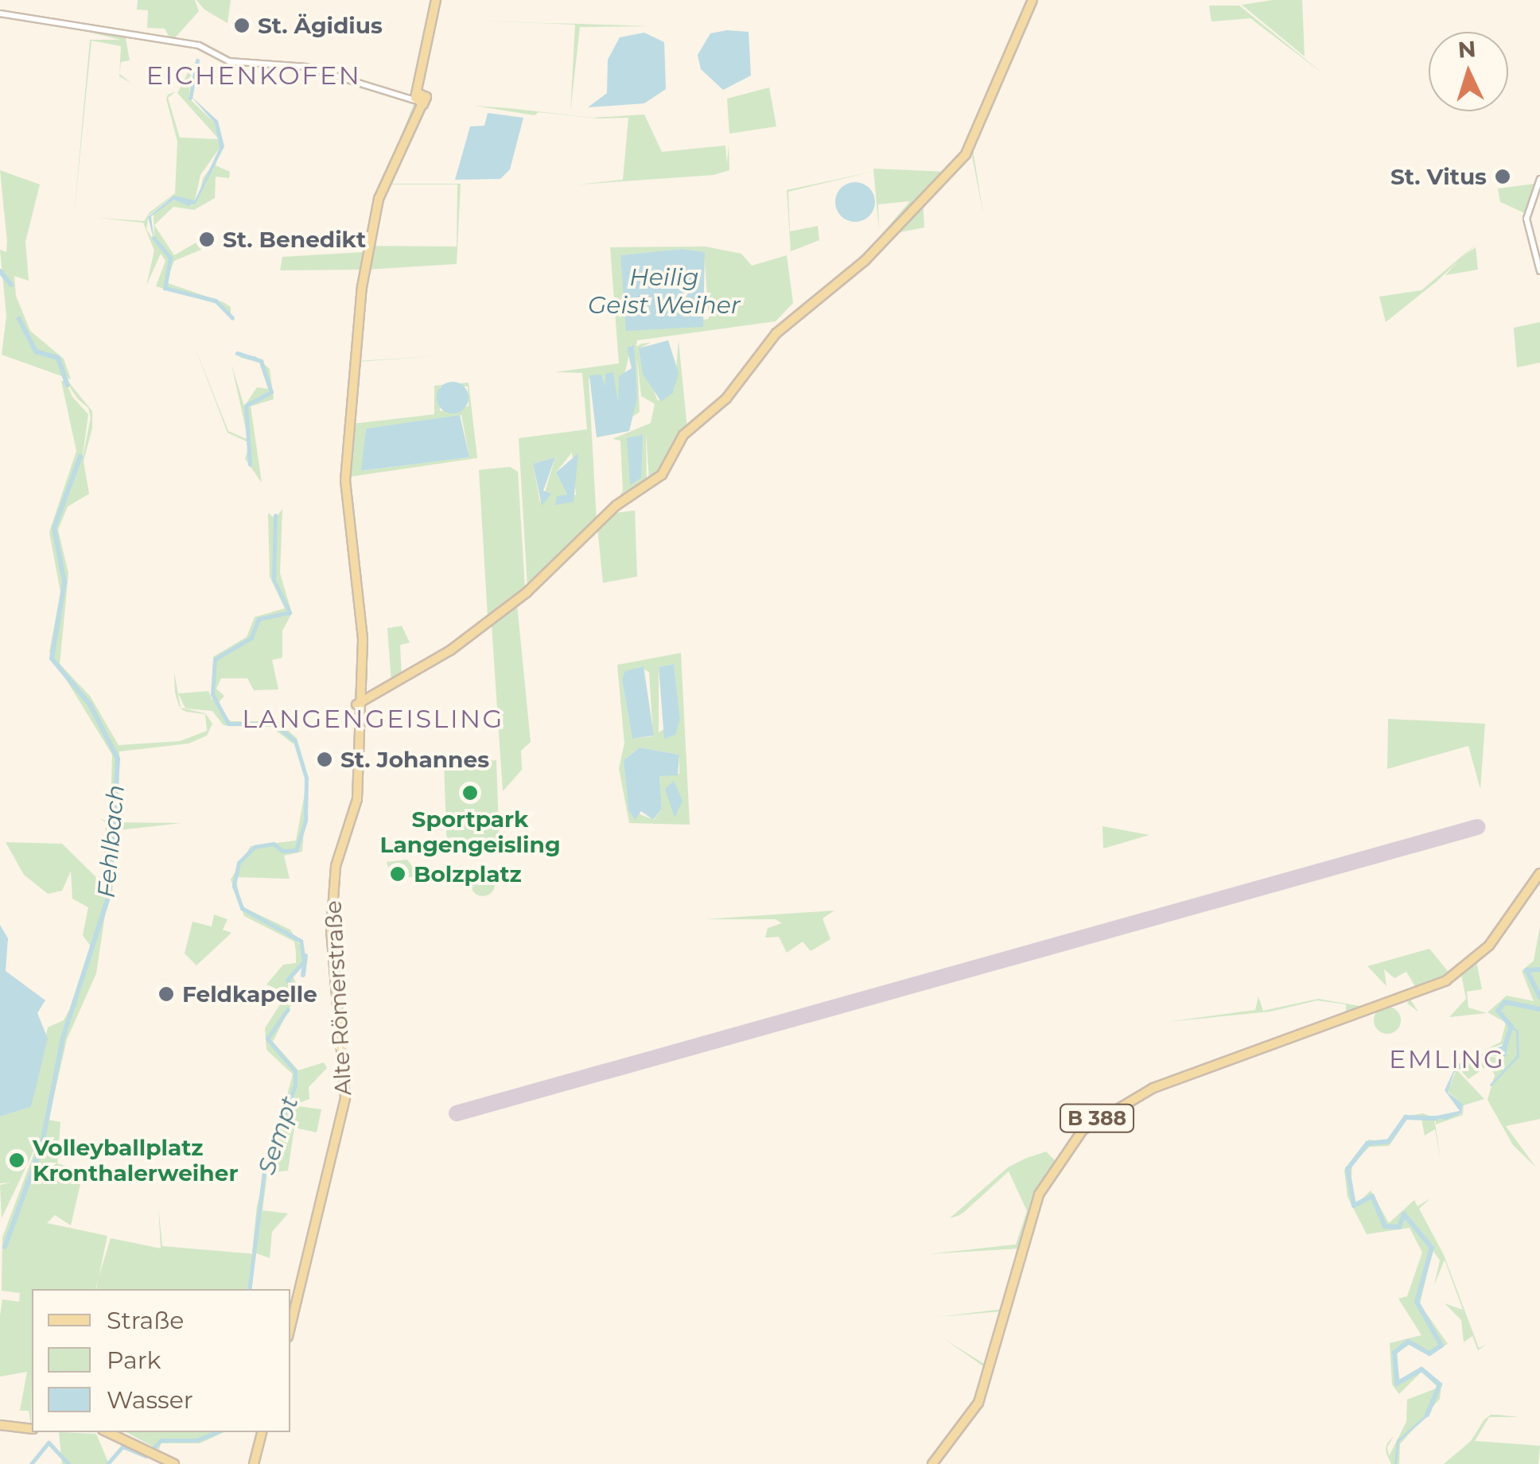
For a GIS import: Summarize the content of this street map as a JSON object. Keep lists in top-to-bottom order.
{
  "streets": {
    "main road": ["Alte Römerstraße", "B 388"]
  },
  "districts": ["EICHENKOFEN", "LANGENGEISLING", "EMLING"],
  "water": ["Heilig Geist Weiher", "Fehlbach", "Sempt"],
  "places": [
    "St. Ägidius",
    "St. Vitus",
    "St. Benedikt",
    "St. Johannes",
    "Sportpark Langengeisling",
    "Bolzplatz",
    "Feldkapelle",
    "Volleyballplatz Kronthalerweiher"
  ],
  "legend": ["Straße", "Park", "Wasser"],
  "north": "top"
}
